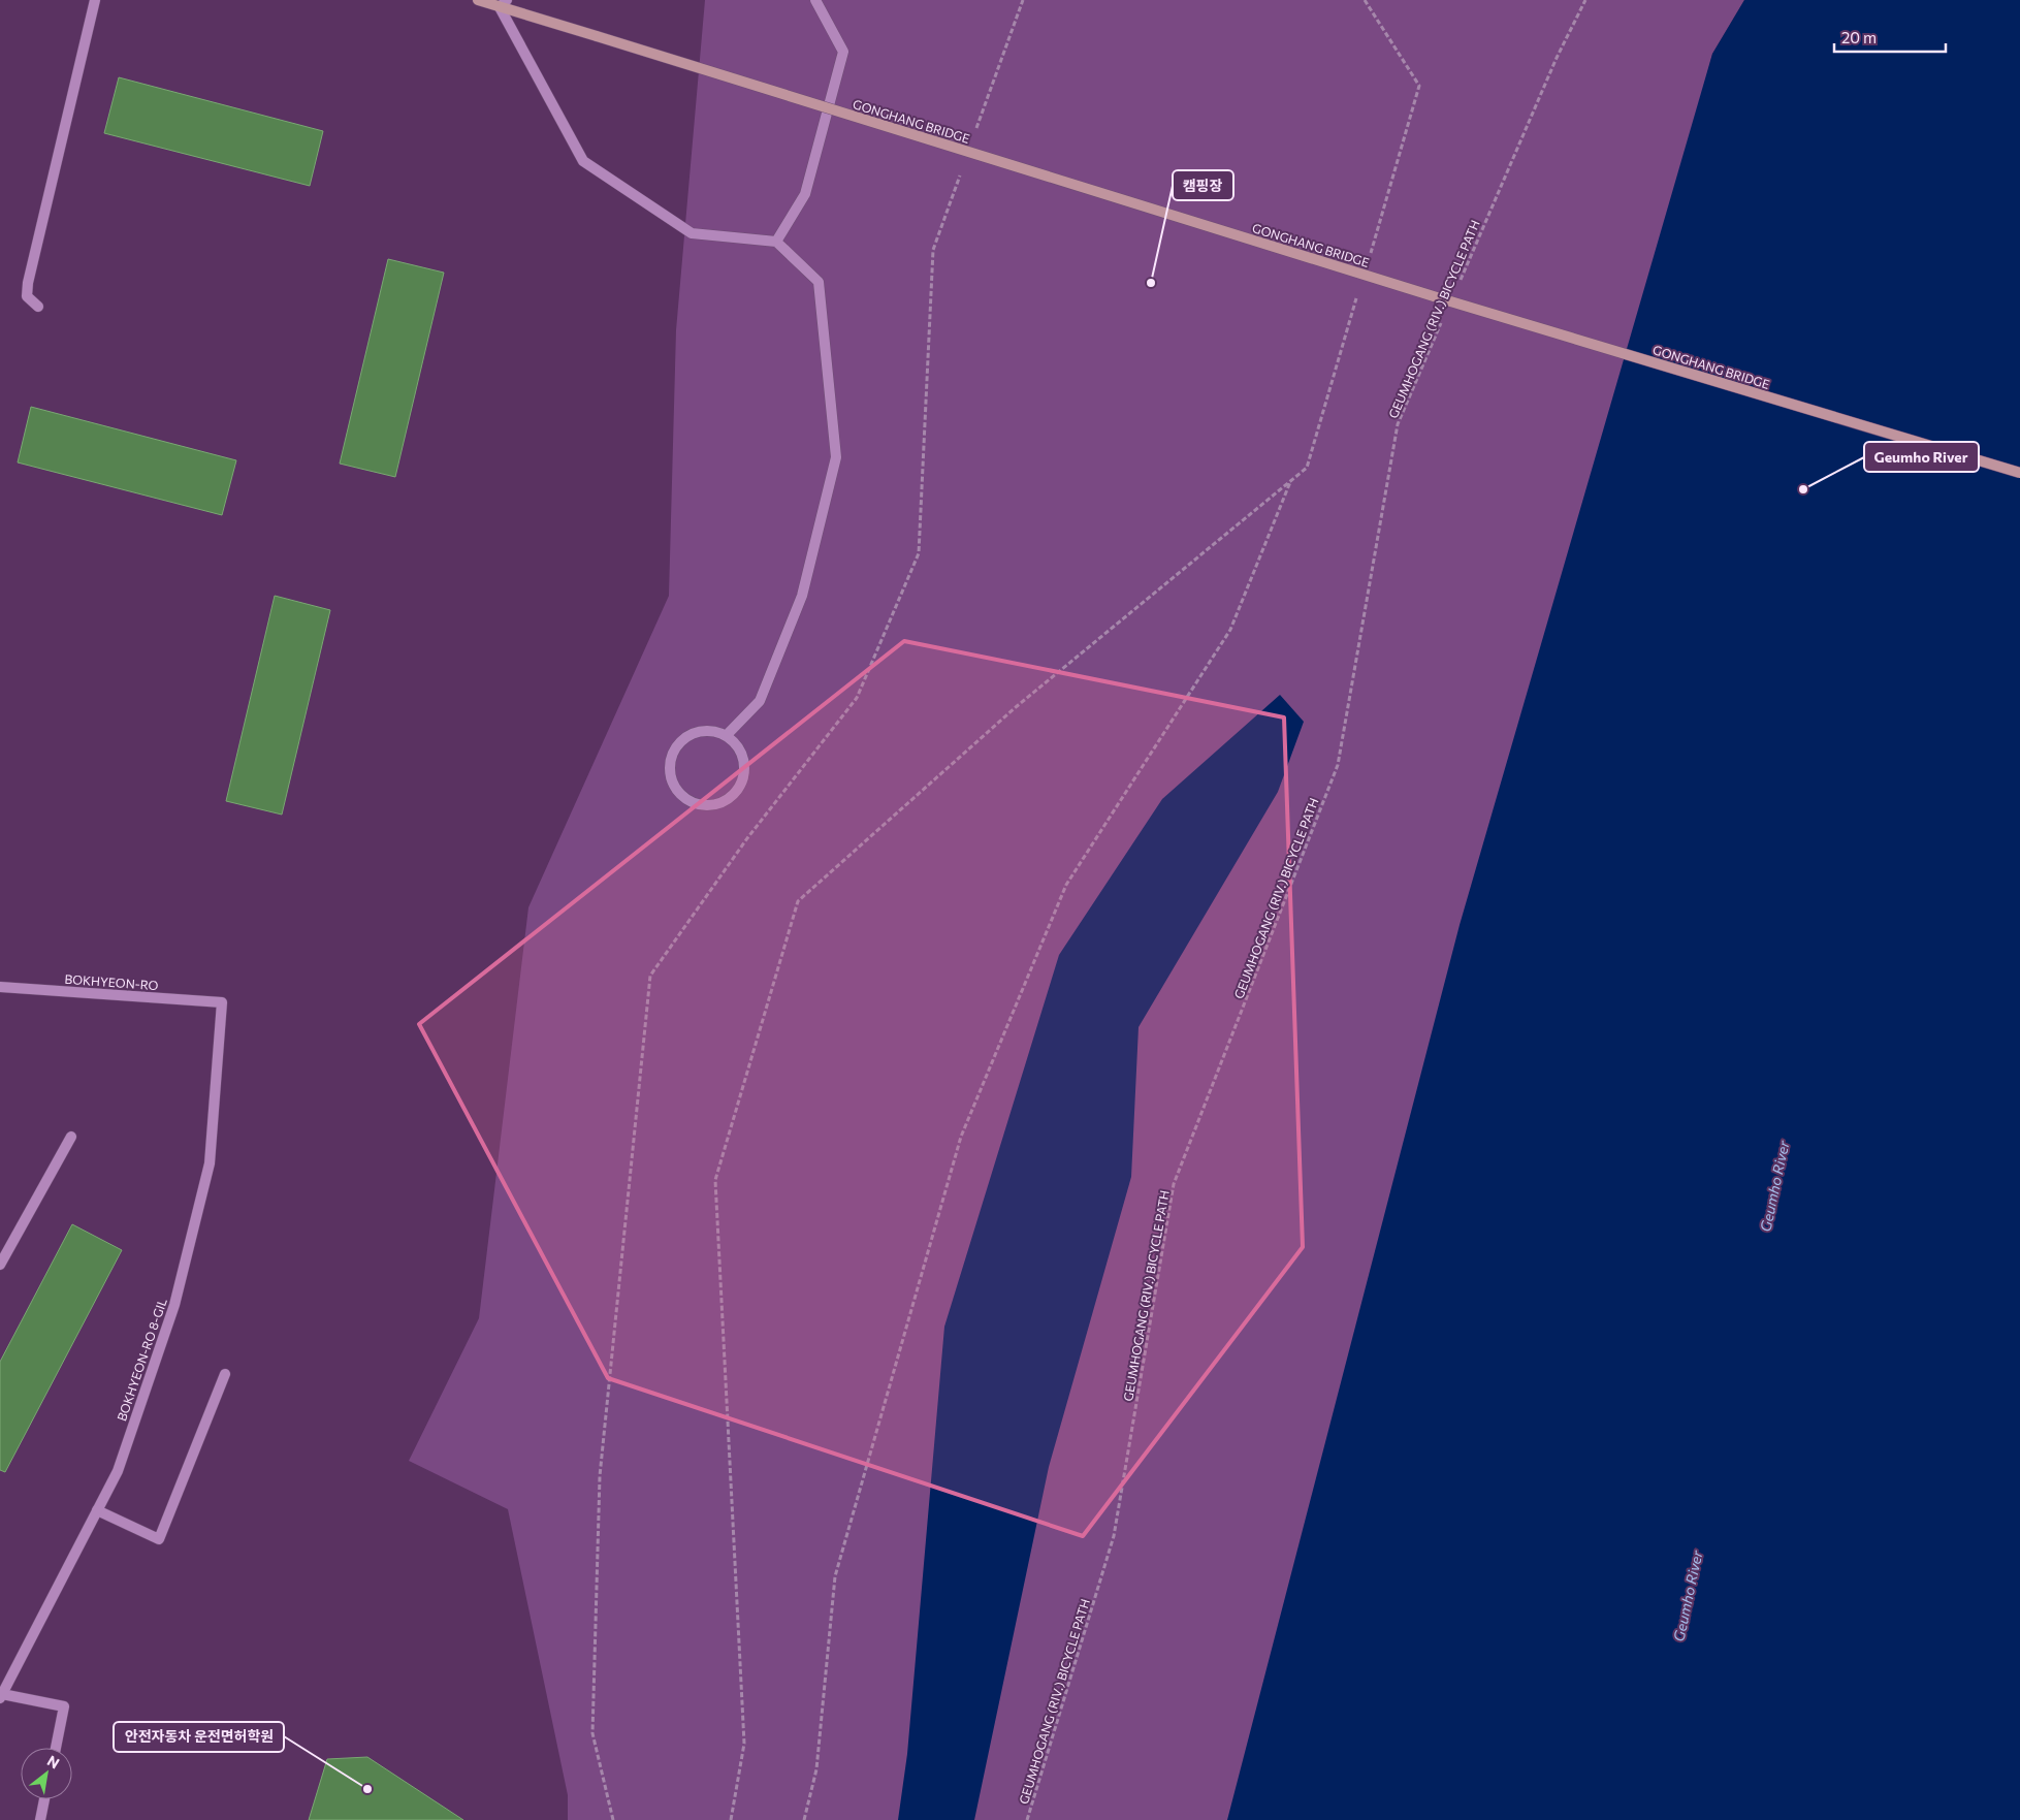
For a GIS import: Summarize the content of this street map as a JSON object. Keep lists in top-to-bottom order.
{
  "streets": {
    "main road": ["GONGHANG BRIDGE"],
    "street": ["BOKHYEON-RO", "BOKHYEON-RO 8-GIL"],
    "path": ["GEUMHOGANG (RIV.) BICYCLE PATH"]
  },
  "crossings": [
    ["BOKHYEON-RO", "BOKHYEON-RO 8-GIL"]
  ],
  "water": ["Geumho River"],
  "places": ["캠핑장", "Geumho River", "안전자동차 운전면허학원"],
  "scale_bar": "20 m",
  "north": "top right"
}
